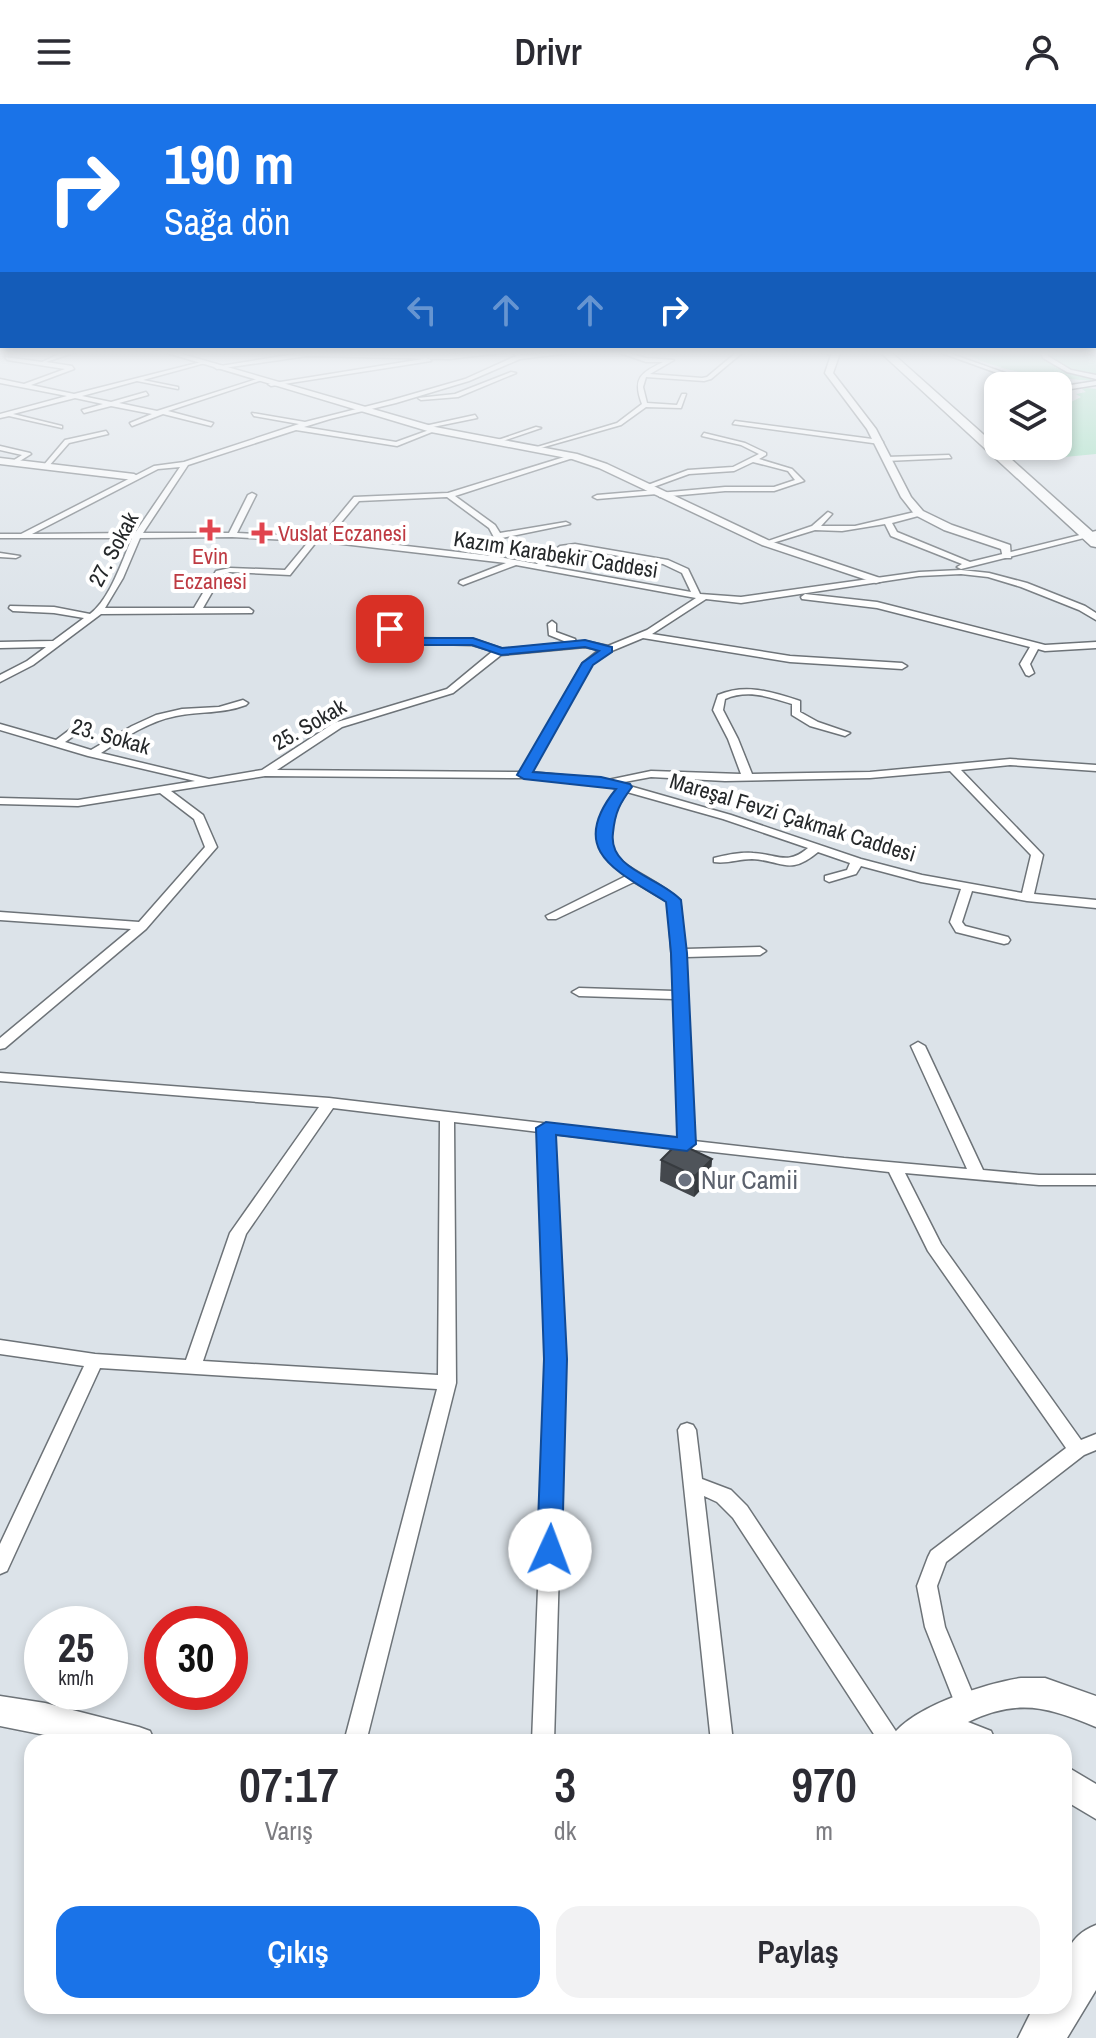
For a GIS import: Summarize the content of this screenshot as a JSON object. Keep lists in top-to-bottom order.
{
  "streets": {
    "street": [
      "27. Sokak",
      "Kazım Karabekir Caddesi",
      "25. Sokak",
      "23. Sokak",
      "Mareşal Fevzi Çakmak Caddesi"
    ]
  },
  "crossings": [
    ["27. Sokak", "Kazım Karabekir Caddesi"],
    ["25. Sokak", "Mareşal Fevzi Çakmak Caddesi"],
    ["23. Sokak", "Mareşal Fevzi Çakmak Caddesi"]
  ],
  "places": {
    "health": ["Evin Eczanesi", "Vuslat Eczanesi"],
    "other": ["Nur Camii"]
  },
  "page": {
    "header": "Drivr",
    "turn": ["190 m", "Sağa dön"],
    "speed": "25 km/h",
    "limit": "30",
    "eta": [
      "07:17",
      "Varış",
      "3",
      "dk",
      "970",
      "m"
    ],
    "buttons": ["Çıkış", "Paylaş"]
  }
}
